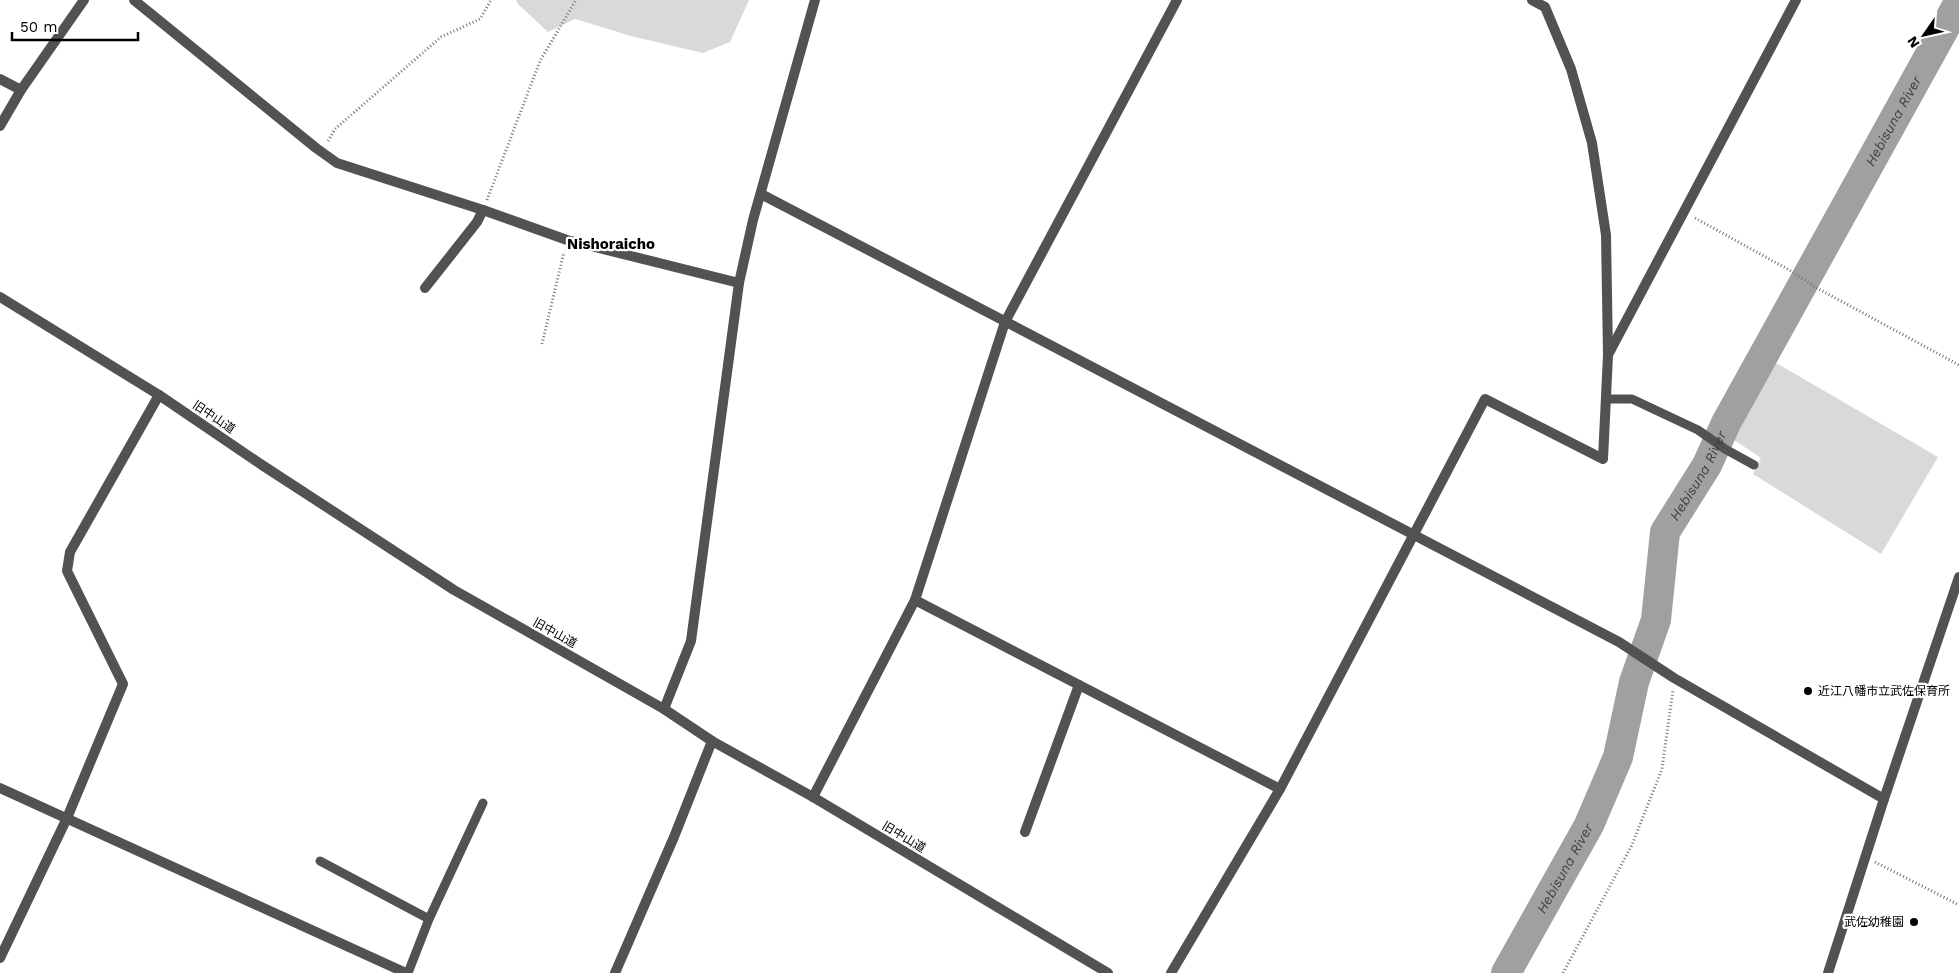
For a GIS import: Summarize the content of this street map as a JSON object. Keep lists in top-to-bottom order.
{
  "streets": {
    "street": ["旧中山道"]
  },
  "districts": ["Nishoraicho"],
  "water": ["Hebisuna River"],
  "places": ["近江八幡市立武佐保育所", "武佐幼稚園"],
  "scale_bar": "50 m",
  "north": "bottom left"
}
